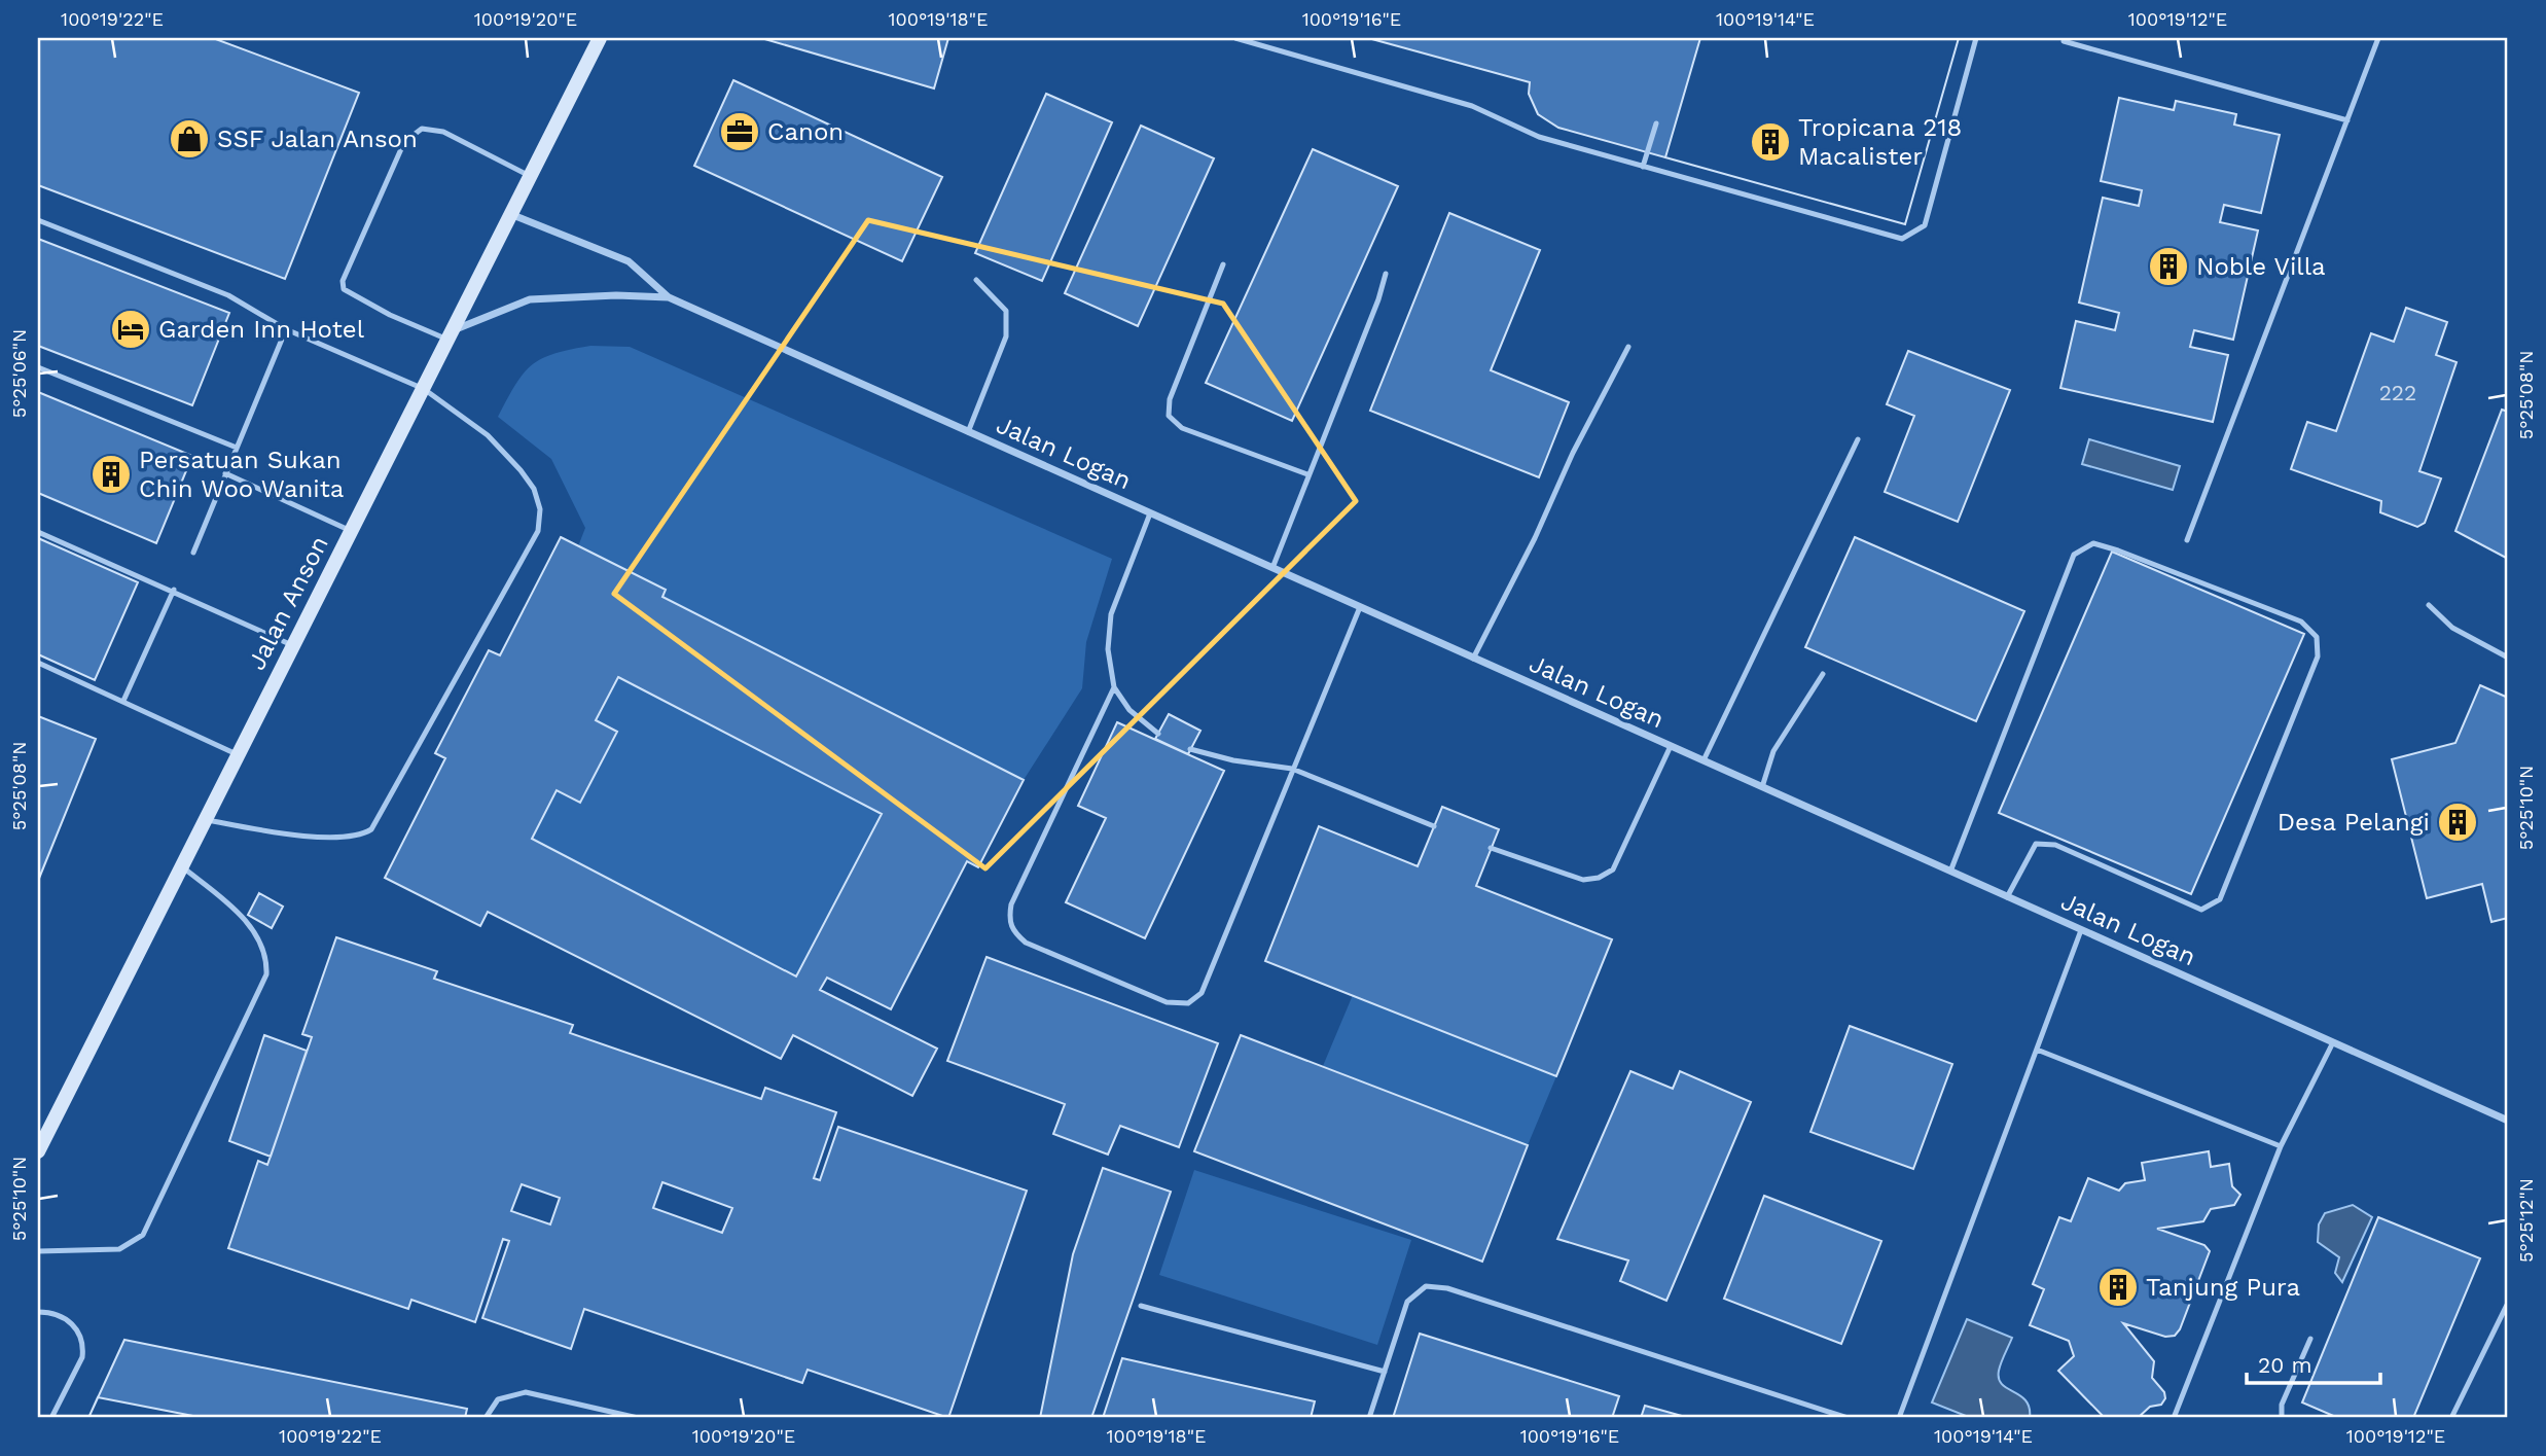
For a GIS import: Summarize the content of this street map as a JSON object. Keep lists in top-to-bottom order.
{
  "streets": {
    "main road": ["Jalan Anson"],
    "street": ["Jalan Logan"]
  },
  "crossings": [
    ["Jalan Logan", "Jalan Anson"]
  ],
  "places": {
    "office": ["Canon"],
    "shop": ["SSF Jalan Anson"],
    "building": [
      "Tropicana 218 Macalister",
      "Noble Villa",
      "Persatuan Sukan Chin Woo Wanita",
      "Desa Pelangi",
      "Tanjung Pura"
    ],
    "hotel": ["Garden Inn Hotel"]
  },
  "house_numbers": ["222"],
  "scale_bar": "20 m",
  "coordinates": [
    "100°19'22\"E",
    "100°19'20\"E",
    "100°19'18\"E",
    "100°19'16\"E",
    "100°19'14\"E",
    "100°19'12\"E",
    "5°25'06\"N",
    "5°25'08\"N",
    "5°25'10\"N",
    "5°25'12\"N"
  ]
}
